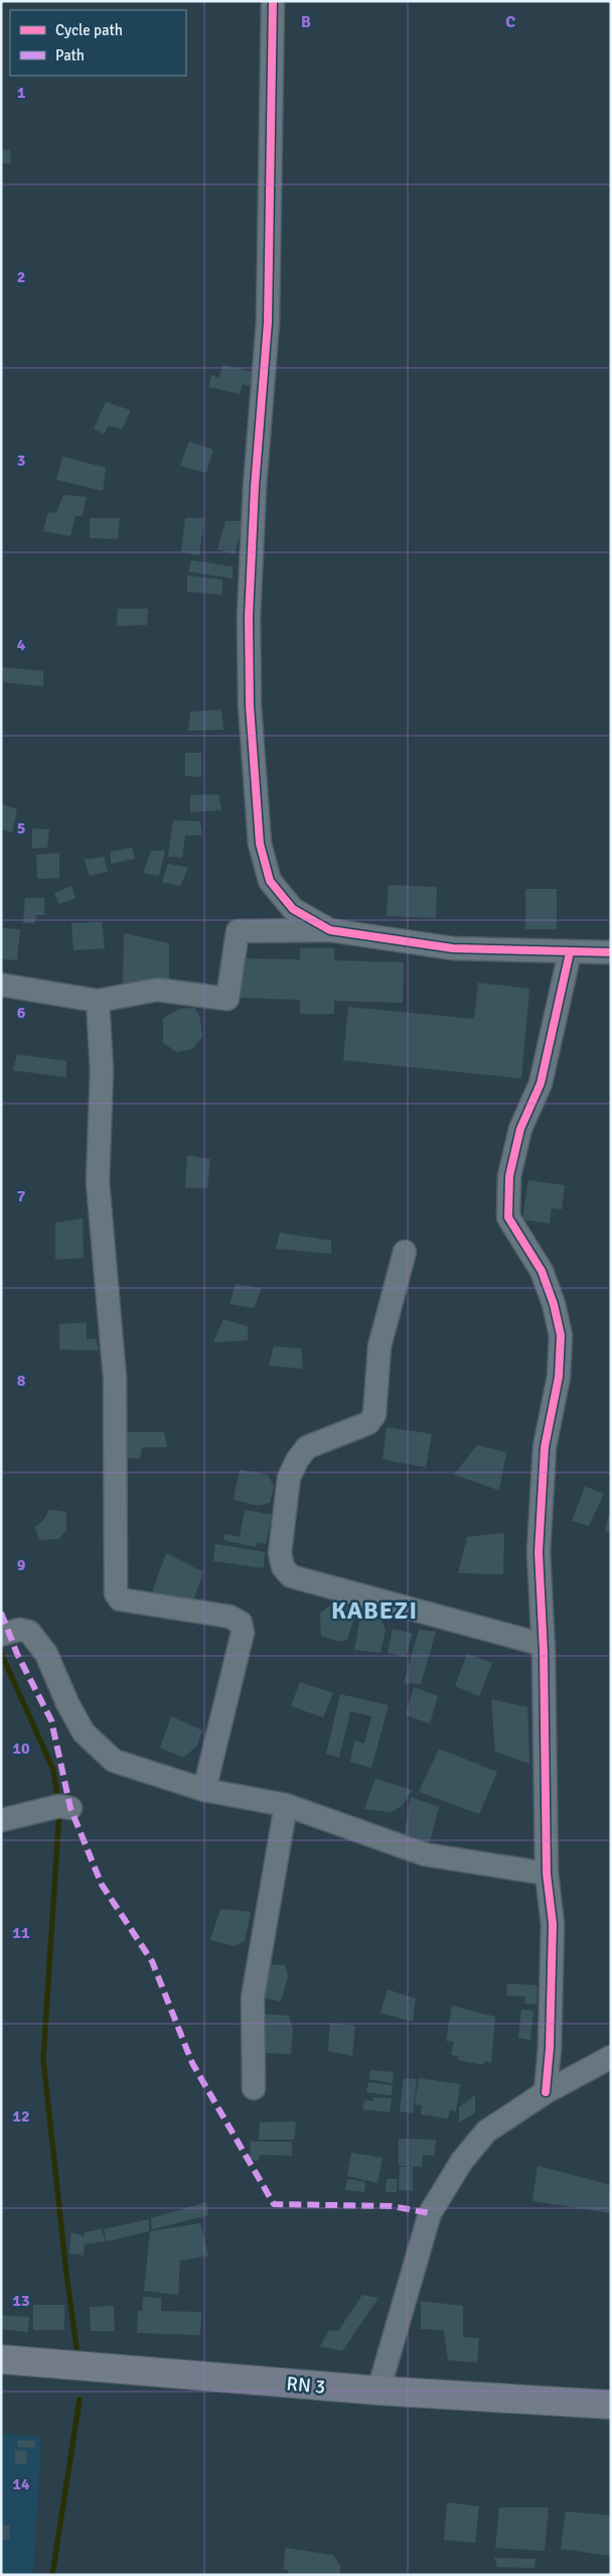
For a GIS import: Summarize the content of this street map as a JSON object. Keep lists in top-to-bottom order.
{
  "streets": {
    "highway": ["RN 3"]
  },
  "districts": ["KABEZI"],
  "legend": ["Cycle path", "Path"],
  "grid": {
    "columns": ["B", "C"],
    "rows": [
      "1",
      "2",
      "3",
      "4",
      "5",
      "6",
      "7",
      "8",
      "9",
      "10",
      "11",
      "12",
      "13",
      "14"
    ]
  }
}
